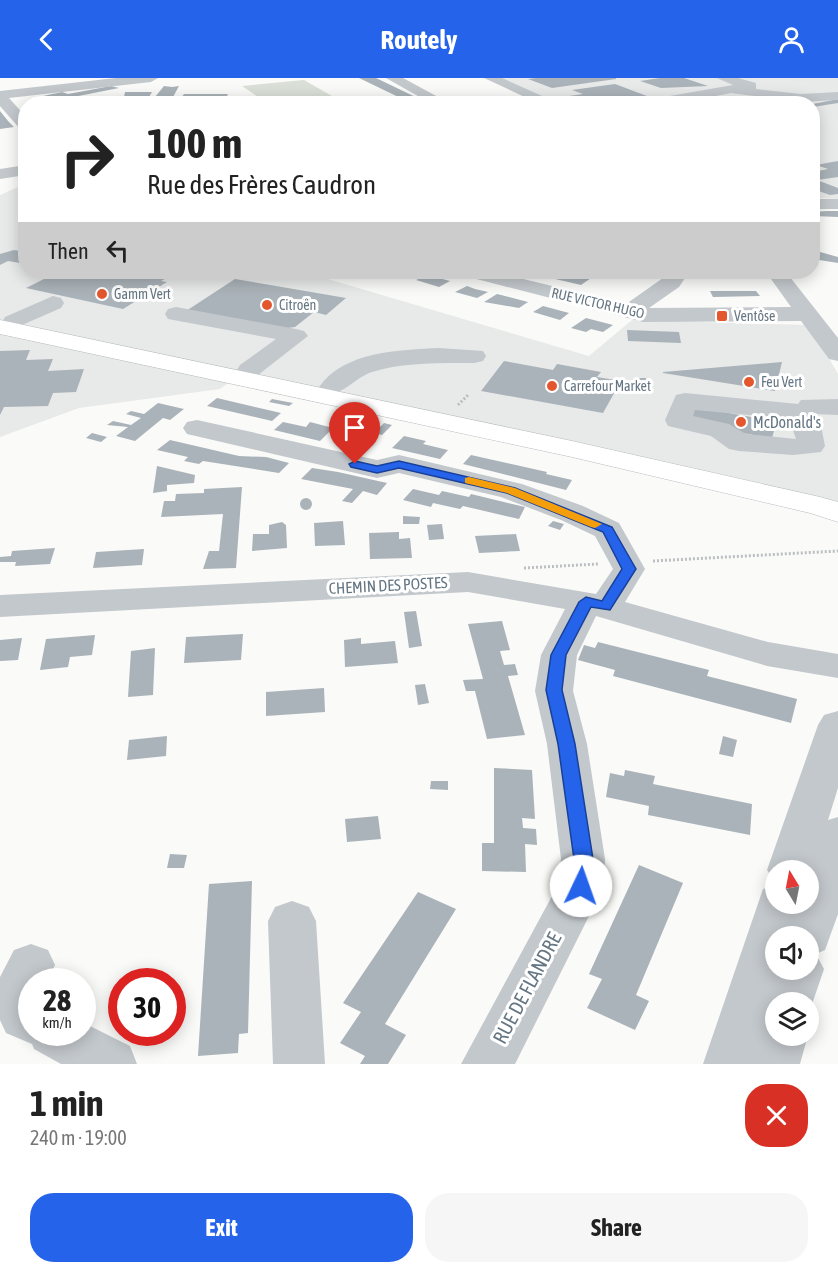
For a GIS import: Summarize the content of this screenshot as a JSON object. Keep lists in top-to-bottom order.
{
  "streets": {
    "street": ["RUE VICTOR HUGO", "CHEMIN DES POSTES", "RUE DE FLANDRE"]
  },
  "crossings": [
    ["CHEMIN DES POSTES", "RUE DE FLANDRE"]
  ],
  "places": {
    "other": [
      "Gamm Vert",
      "Citroën",
      "Feu Vert",
      "Carrefour Market",
      "McDonald's"
    ],
    "transit": ["Ventôse"]
  },
  "north": "top",
  "page": {
    "header": "Routely",
    "turn": ["100 m", "Rue des Frères Caudron"],
    "then": "Then",
    "speed": "28 km/h",
    "limit": "30",
    "heading": ["1 min", "240 m · 19:00"],
    "buttons": ["Exit", "Share"]
  }
}
